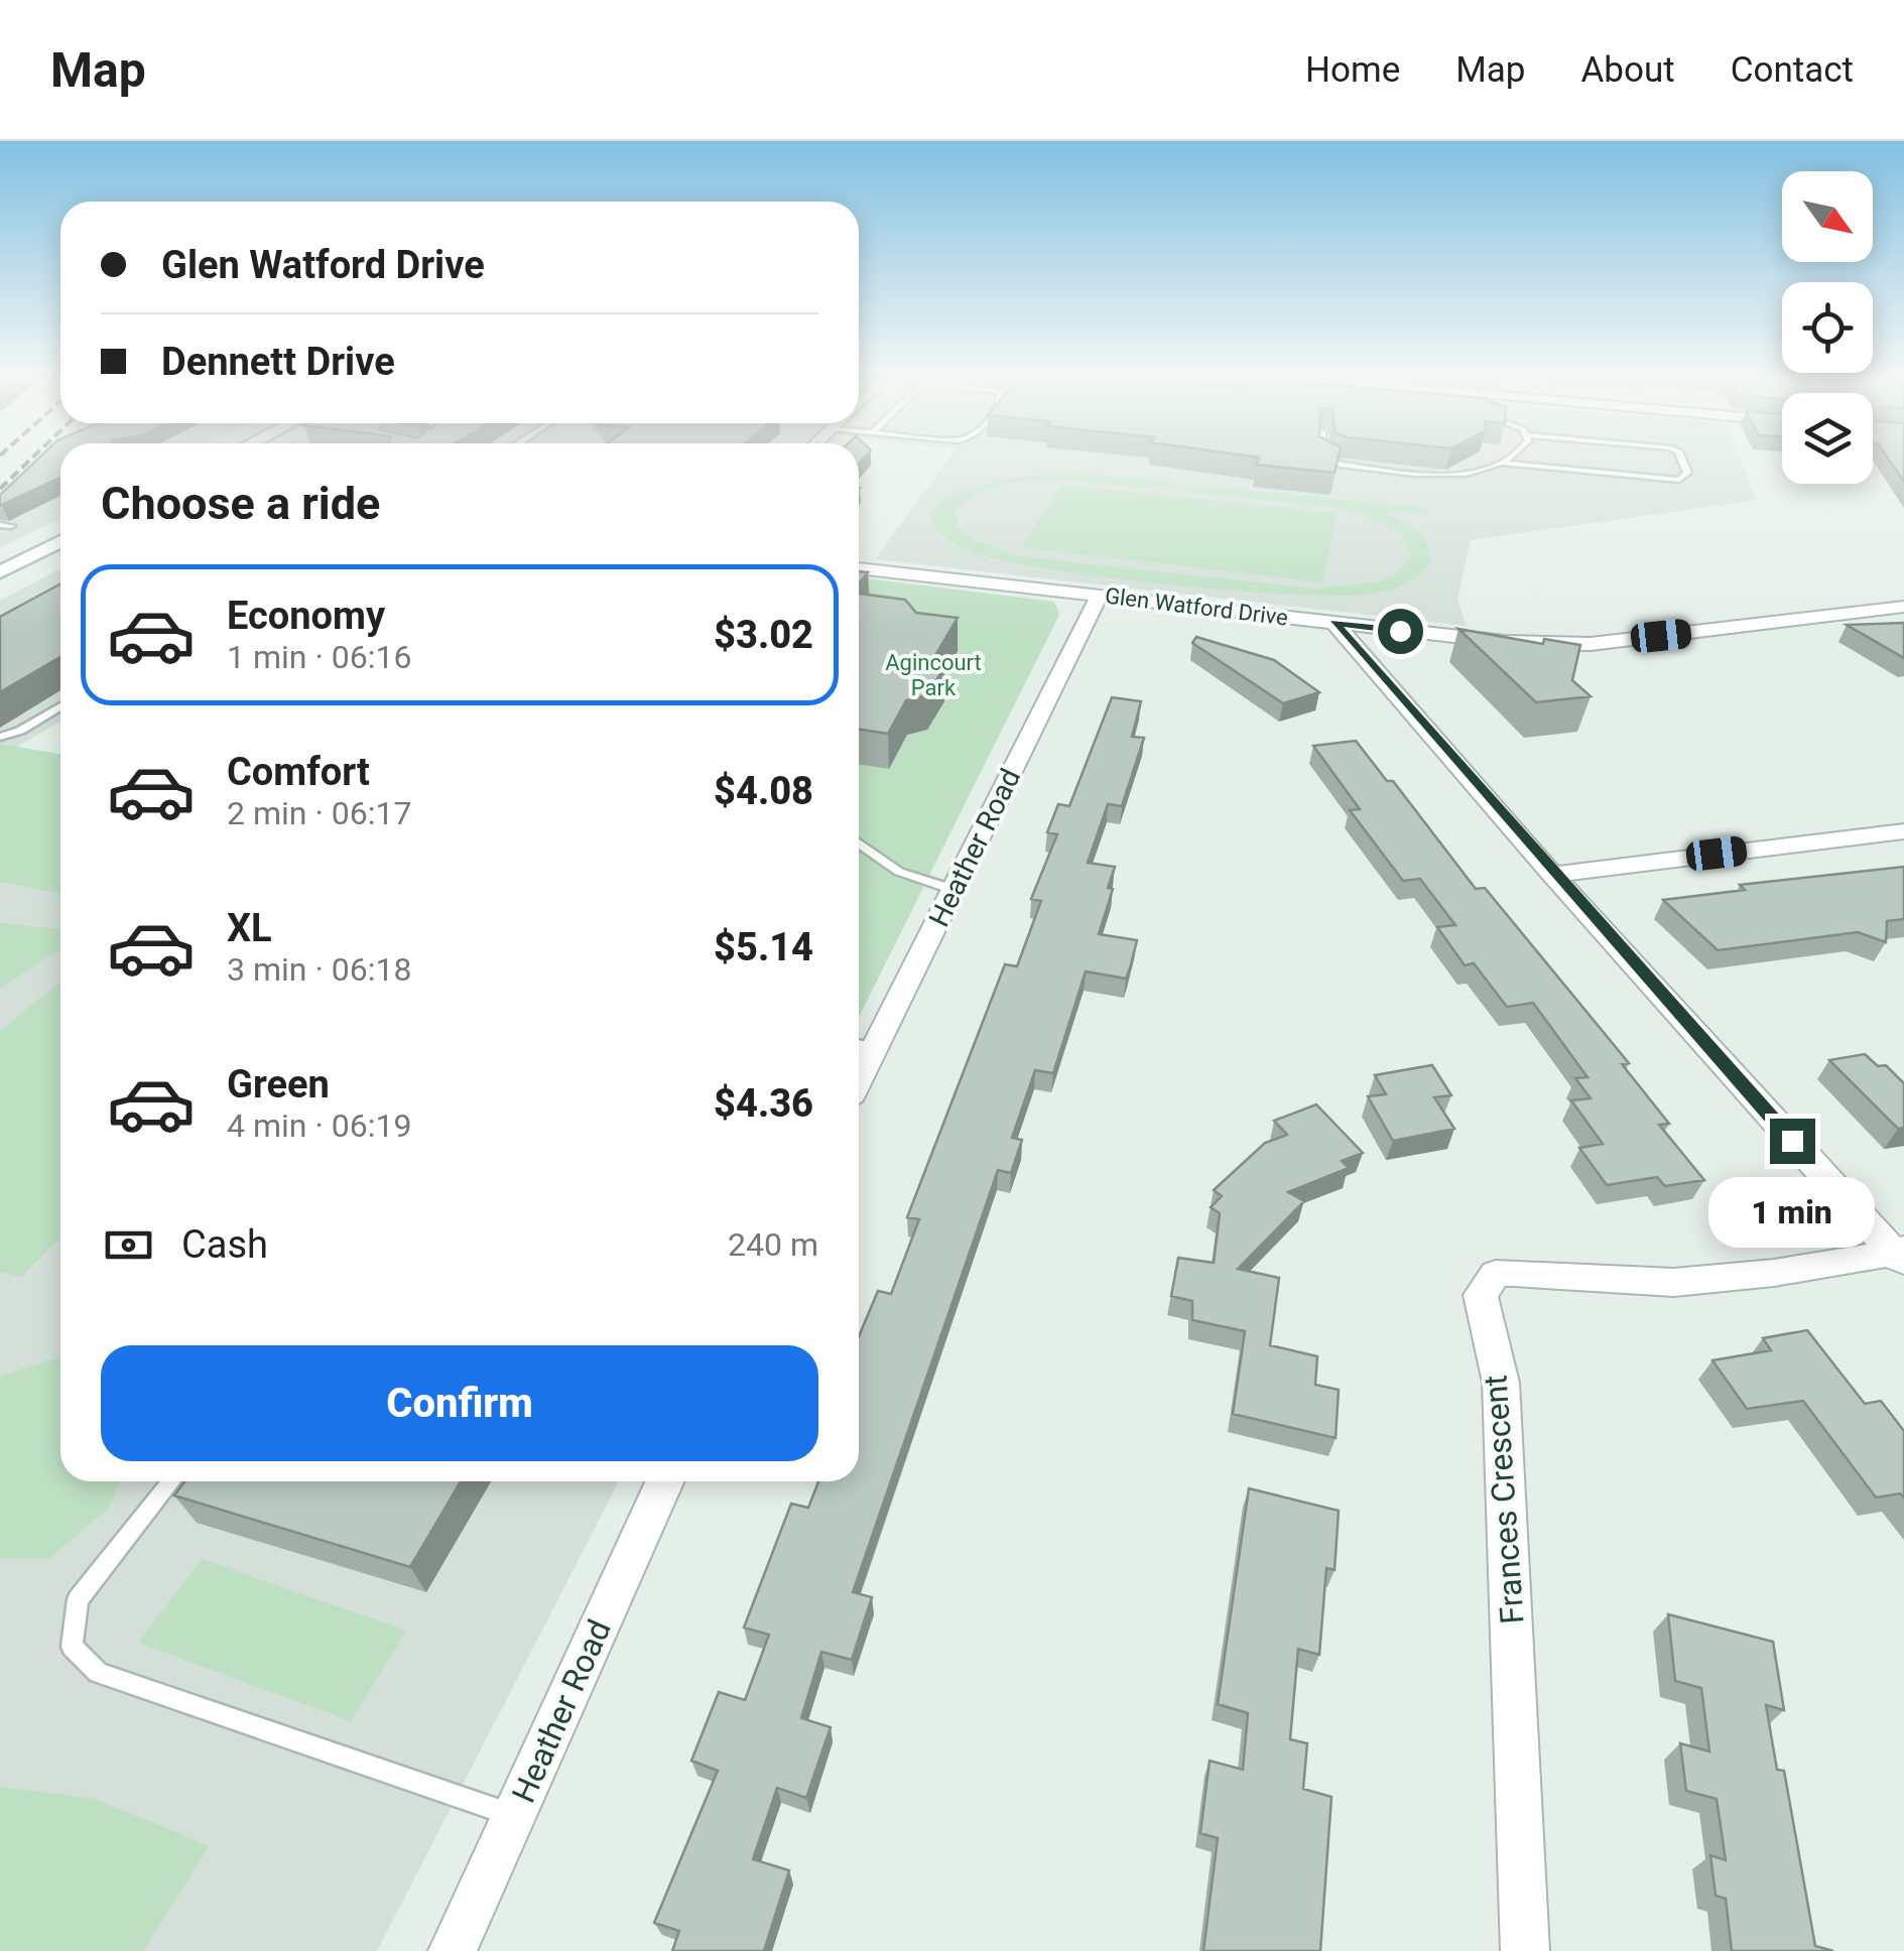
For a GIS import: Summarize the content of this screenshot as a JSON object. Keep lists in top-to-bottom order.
{
  "streets": {
    "street": ["Glen Watford Drive", "Heather Road", "Frances Crescent"]
  },
  "crossings": [
    ["Glen Watford Drive", "Heather Road"]
  ],
  "parks": ["Agincourt Park"],
  "north": "bottom right",
  "page": {
    "header": "Map",
    "nav": [
      "Home",
      "Map",
      "About",
      "Contact"
    ],
    "banner": ["Glen Watford Drive", "Dennett Drive"],
    "heading": "Choose a ride",
    "list": [
      {
        "name": "Economy",
        "note": "1 min · 06:16",
        "value": "$3.02"
      },
      {
        "name": "Comfort",
        "note": "2 min · 06:17",
        "value": "$4.08"
      },
      {
        "name": "XL",
        "note": "3 min · 06:18",
        "value": "$5.14"
      },
      {
        "name": "Green",
        "note": "4 min · 06:19",
        "value": "$4.36"
      }
    ],
    "bubble": "1 min",
    "pay": ["Cash", "240 m"],
    "buttons": "Confirm"
  }
}
